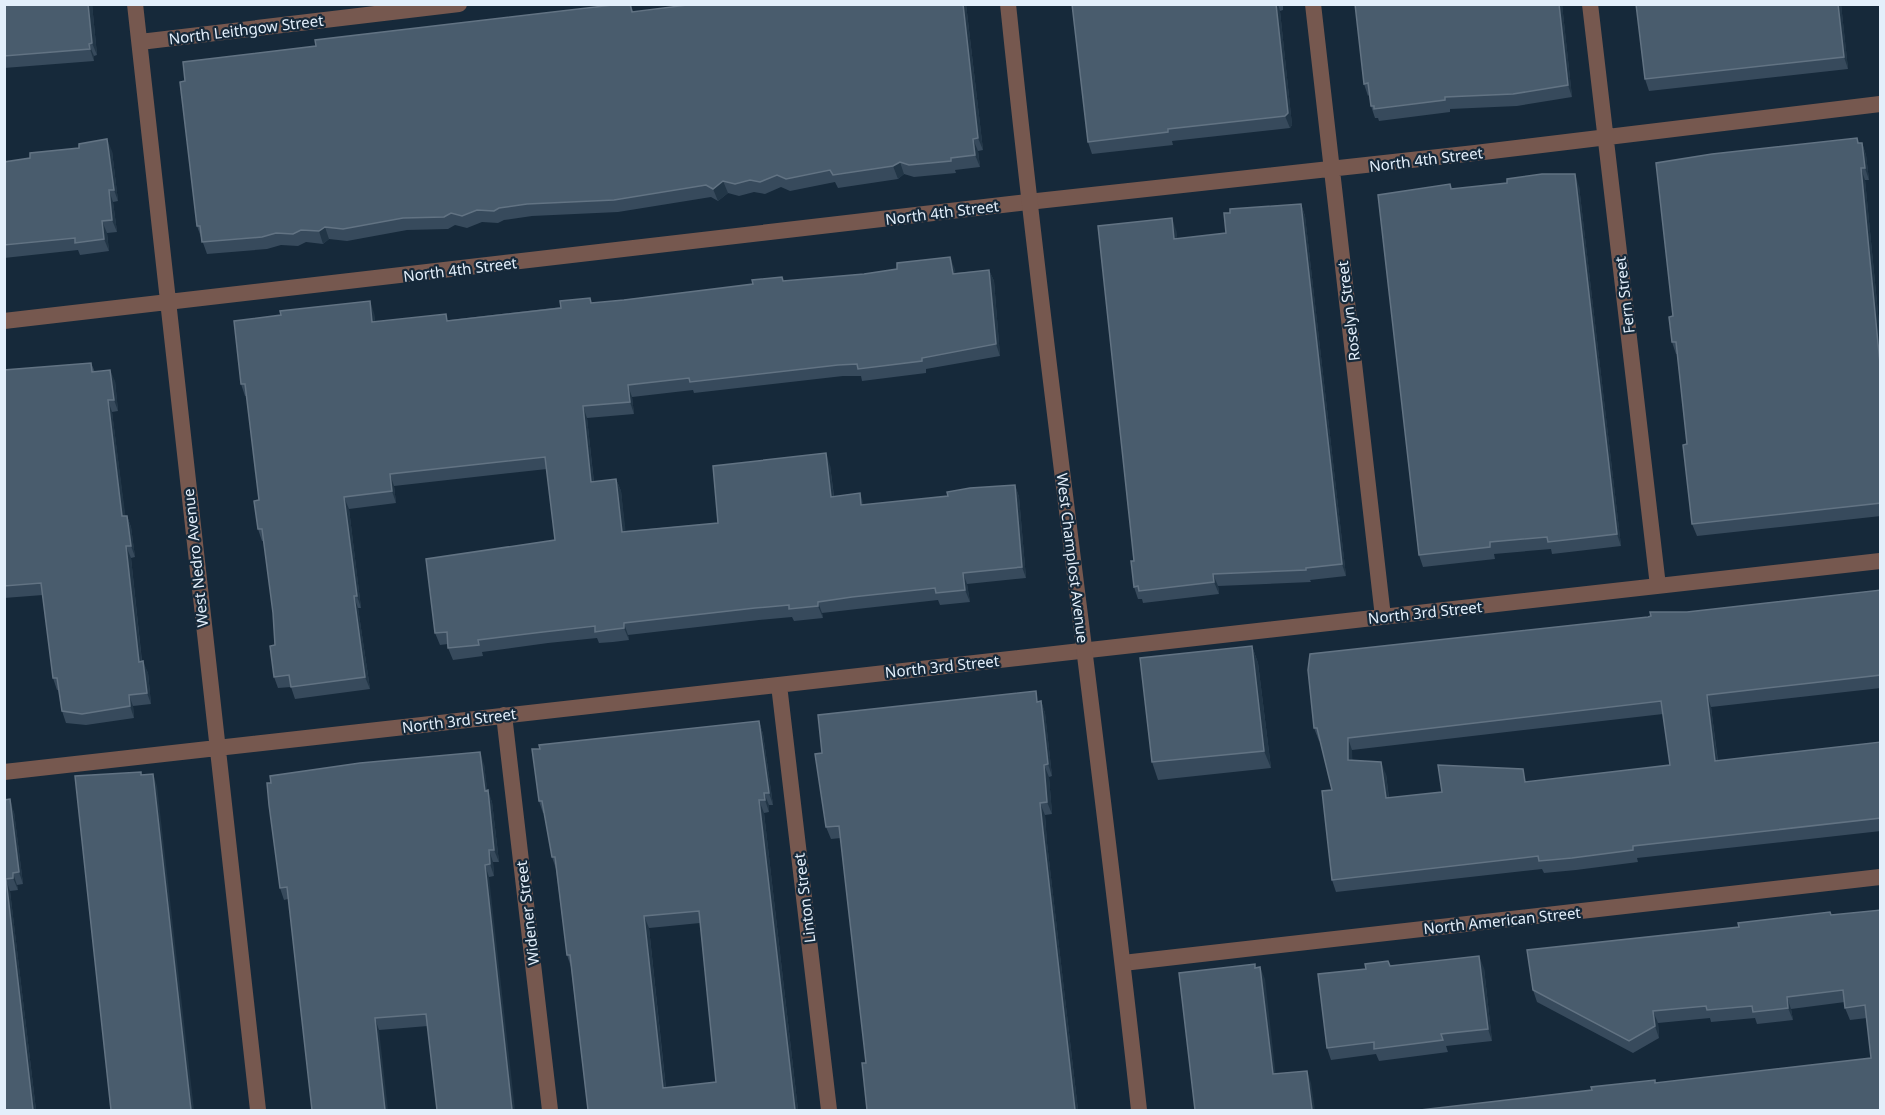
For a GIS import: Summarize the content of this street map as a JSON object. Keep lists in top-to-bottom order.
{
  "streets": {
    "street": [
      "North Leithgow Street",
      "North 4th Street",
      "Fern Street",
      "Roselyn Street",
      "West Nedro Avenue",
      "West Champlost Avenue",
      "North 3rd Street",
      "Linton Street",
      "Widener Street",
      "North American Street"
    ]
  },
  "crossings": [
    ["North Leithgow Street", "West Nedro Avenue"],
    ["North 4th Street", "Fern Street"],
    ["North 4th Street", "Roselyn Street"],
    ["North 4th Street", "West Nedro Avenue"],
    ["North 4th Street", "West Champlost Avenue"],
    ["Fern Street", "North 3rd Street"],
    ["Roselyn Street", "North 3rd Street"],
    ["West Nedro Avenue", "North 3rd Street"],
    ["West Champlost Avenue", "North 3rd Street"],
    ["West Champlost Avenue", "North American Street"],
    ["North 3rd Street", "Linton Street"],
    ["North 3rd Street", "Widener Street"]
  ]
}
